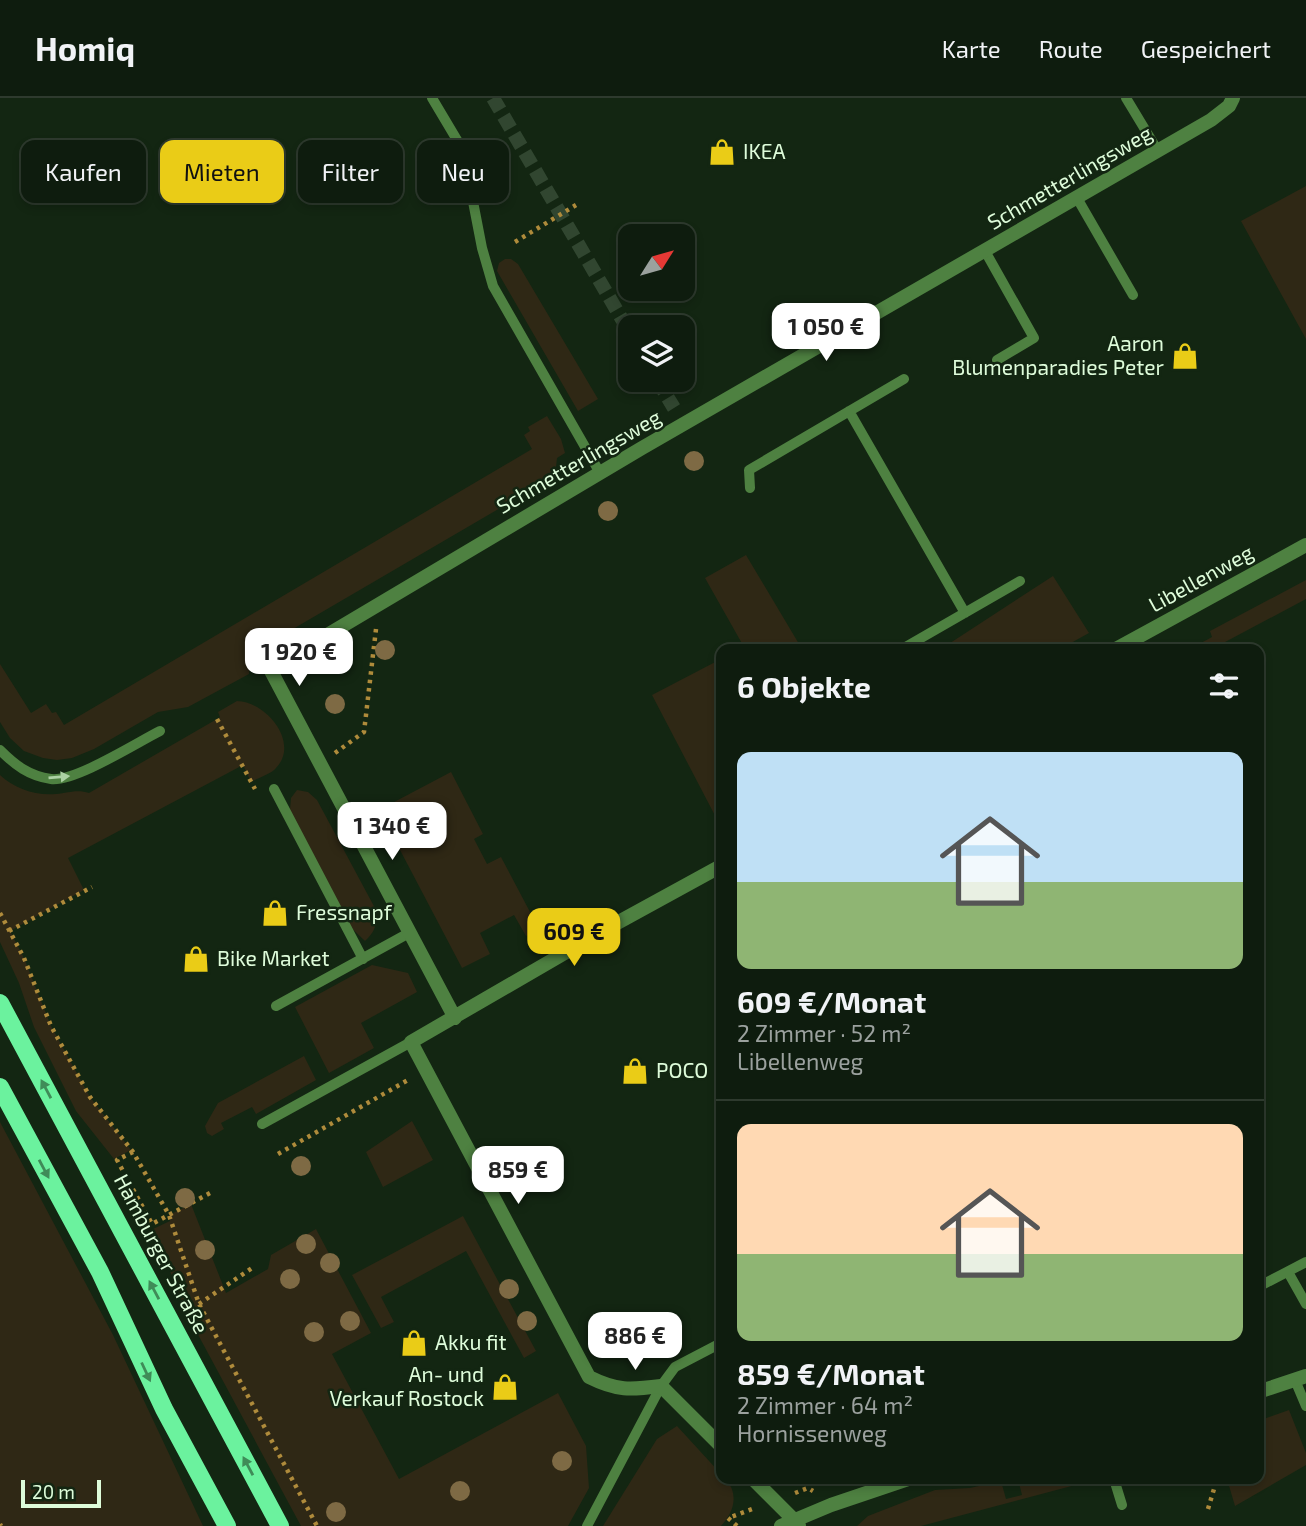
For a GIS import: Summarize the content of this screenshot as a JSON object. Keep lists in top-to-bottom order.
{
  "streets": {
    "main road": ["Hamburger Straße"],
    "street": ["Schmetterlingsweg", "Libellenweg"]
  },
  "places": {
    "shop": [
      "IKEA",
      "Aaron Blumenparadies Peter",
      "Fressnapf",
      "Bike Market",
      "POCO",
      "Akku fit",
      "An- und Verkauf Rostock"
    ]
  },
  "scale_bar": "20 m",
  "north": "top right",
  "page": {
    "header": "Homiq",
    "nav": ["Karte", "Route", "Gespeichert"],
    "chip": [
      "Kaufen",
      "Mieten",
      "Filter",
      "Neu"
    ],
    "price": [
      "1 050 €",
      "1 920 €",
      "1 340 €",
      "609 €",
      "859 €",
      "886 €"
    ],
    "heading": "6 Objekte",
    "list": [
      {
        "name": "609 €/Monat",
        "note": "2 Zimmer · 52 m² · Libellenweg"
      },
      {
        "name": "859 €/Monat",
        "note": "2 Zimmer · 64 m² · Hornissenweg"
      }
    ],
    "scale": "20 m"
  }
}
